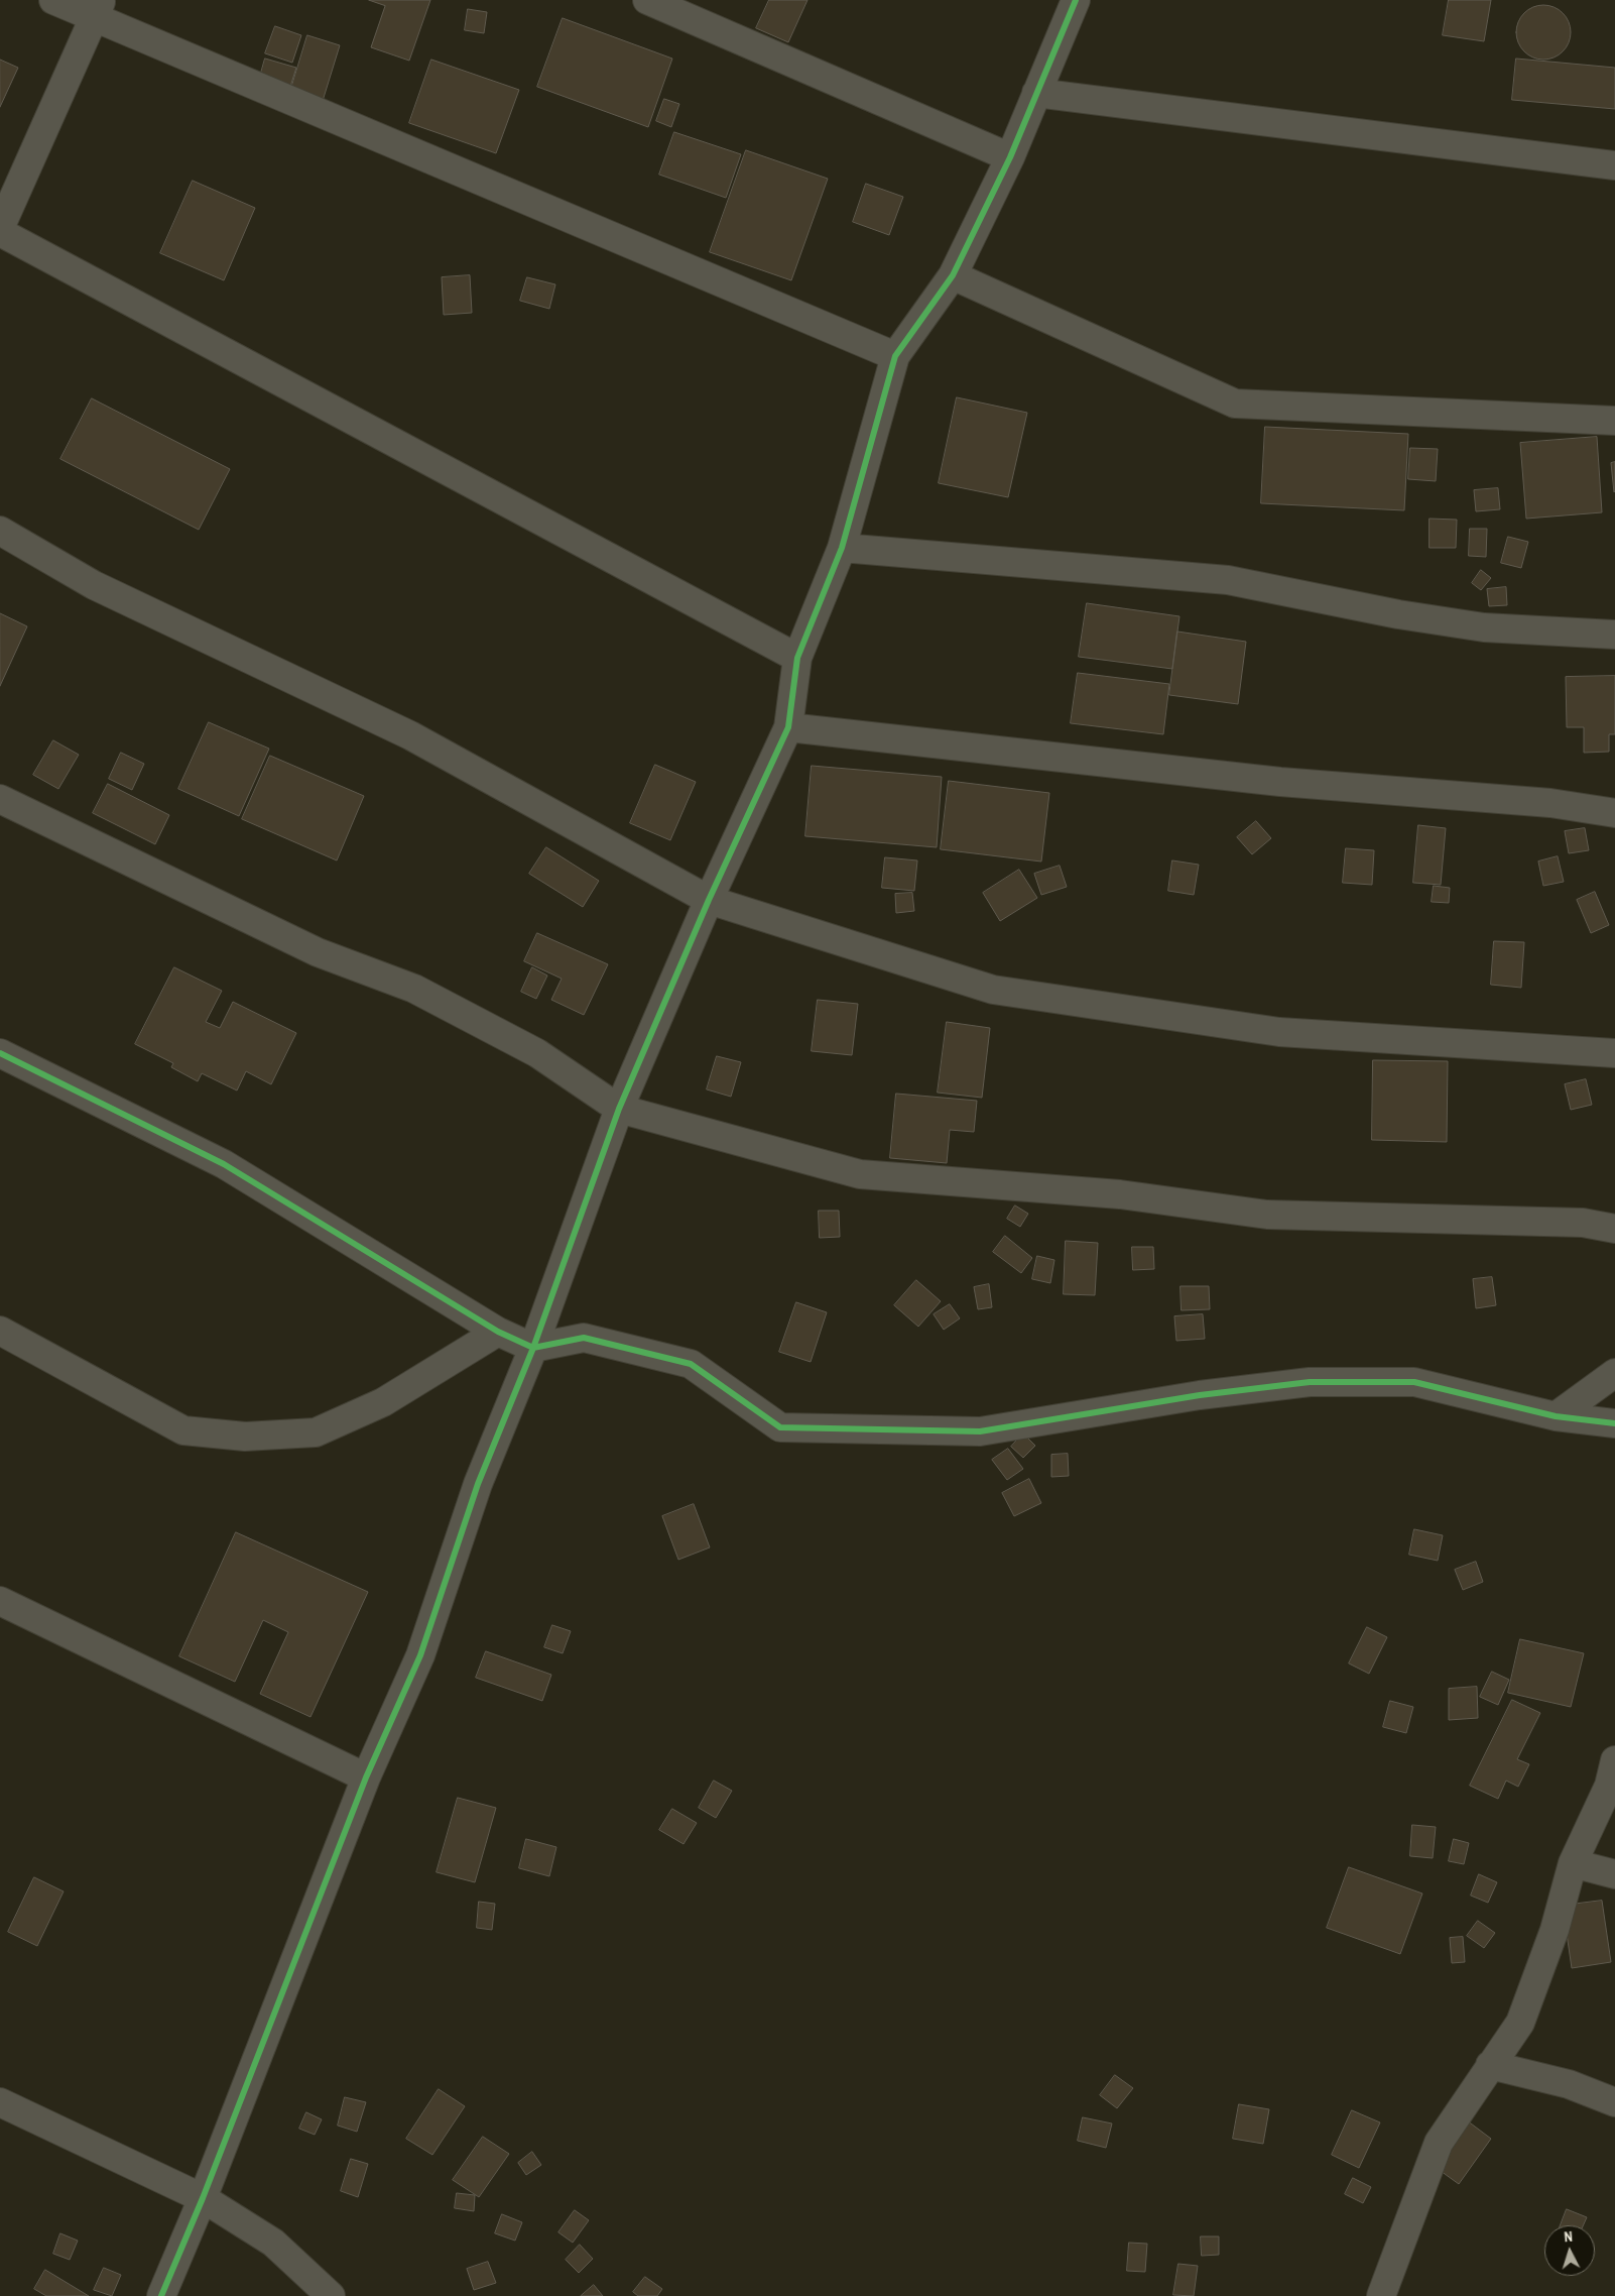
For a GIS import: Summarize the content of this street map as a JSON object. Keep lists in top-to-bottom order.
{
  "north": "top"
}
